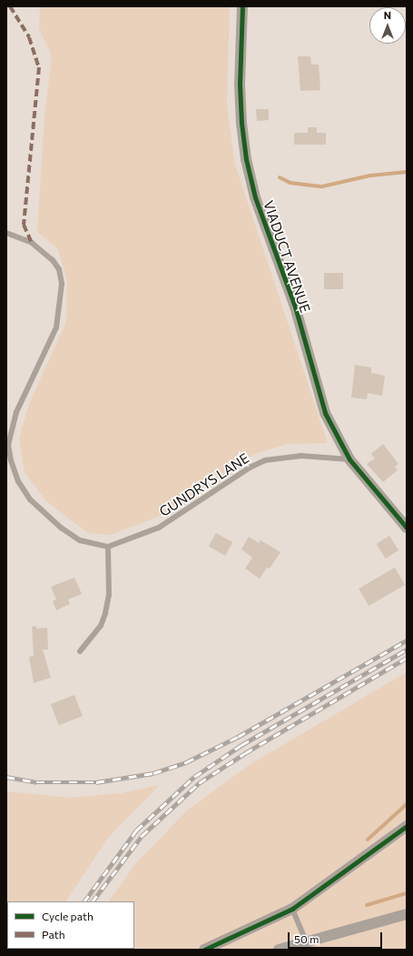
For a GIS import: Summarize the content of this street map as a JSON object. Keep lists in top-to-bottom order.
{
  "streets": {
    "street": ["VIADUCT AVENUE"],
    "lane": ["GUNDRYS LANE"]
  },
  "crossings": [
    ["VIADUCT AVENUE", "GUNDRYS LANE"]
  ],
  "legend": ["Cycle path", "Path"],
  "scale_bar": "50 m",
  "north": "top"
}
